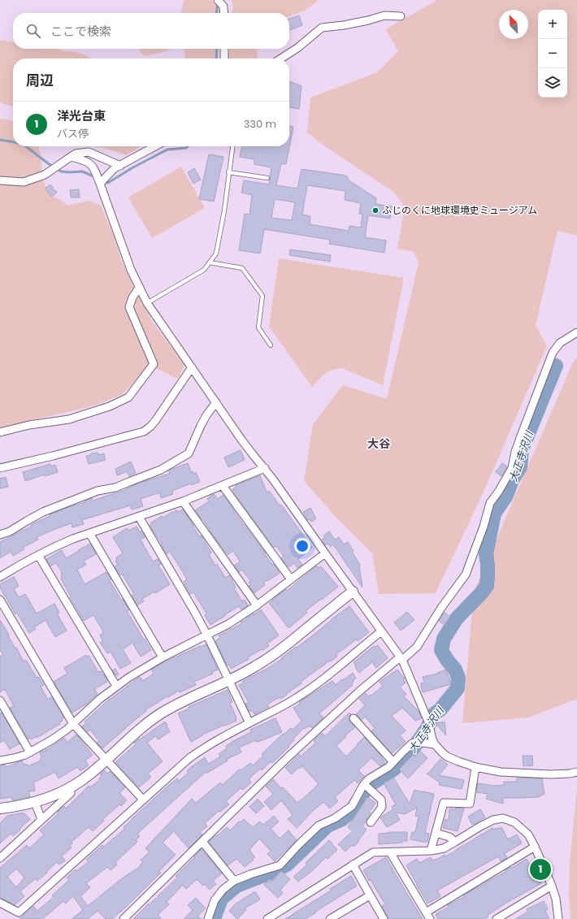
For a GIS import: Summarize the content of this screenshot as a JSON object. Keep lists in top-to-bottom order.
{
  "districts": ["大谷"],
  "water": ["大正寺沢川"],
  "places": ["ふじのくに地球環境史ミュージアム"],
  "north": "top left",
  "page": {
    "map_buttons": ["+", "−"],
    "search": "ここで検索",
    "heading": "周辺",
    "list": [
      {
        "mark": "1",
        "name": "洋光台東",
        "note": "バス停",
        "value": "330 m"
      }
    ],
    "pins": "1"
  }
}
